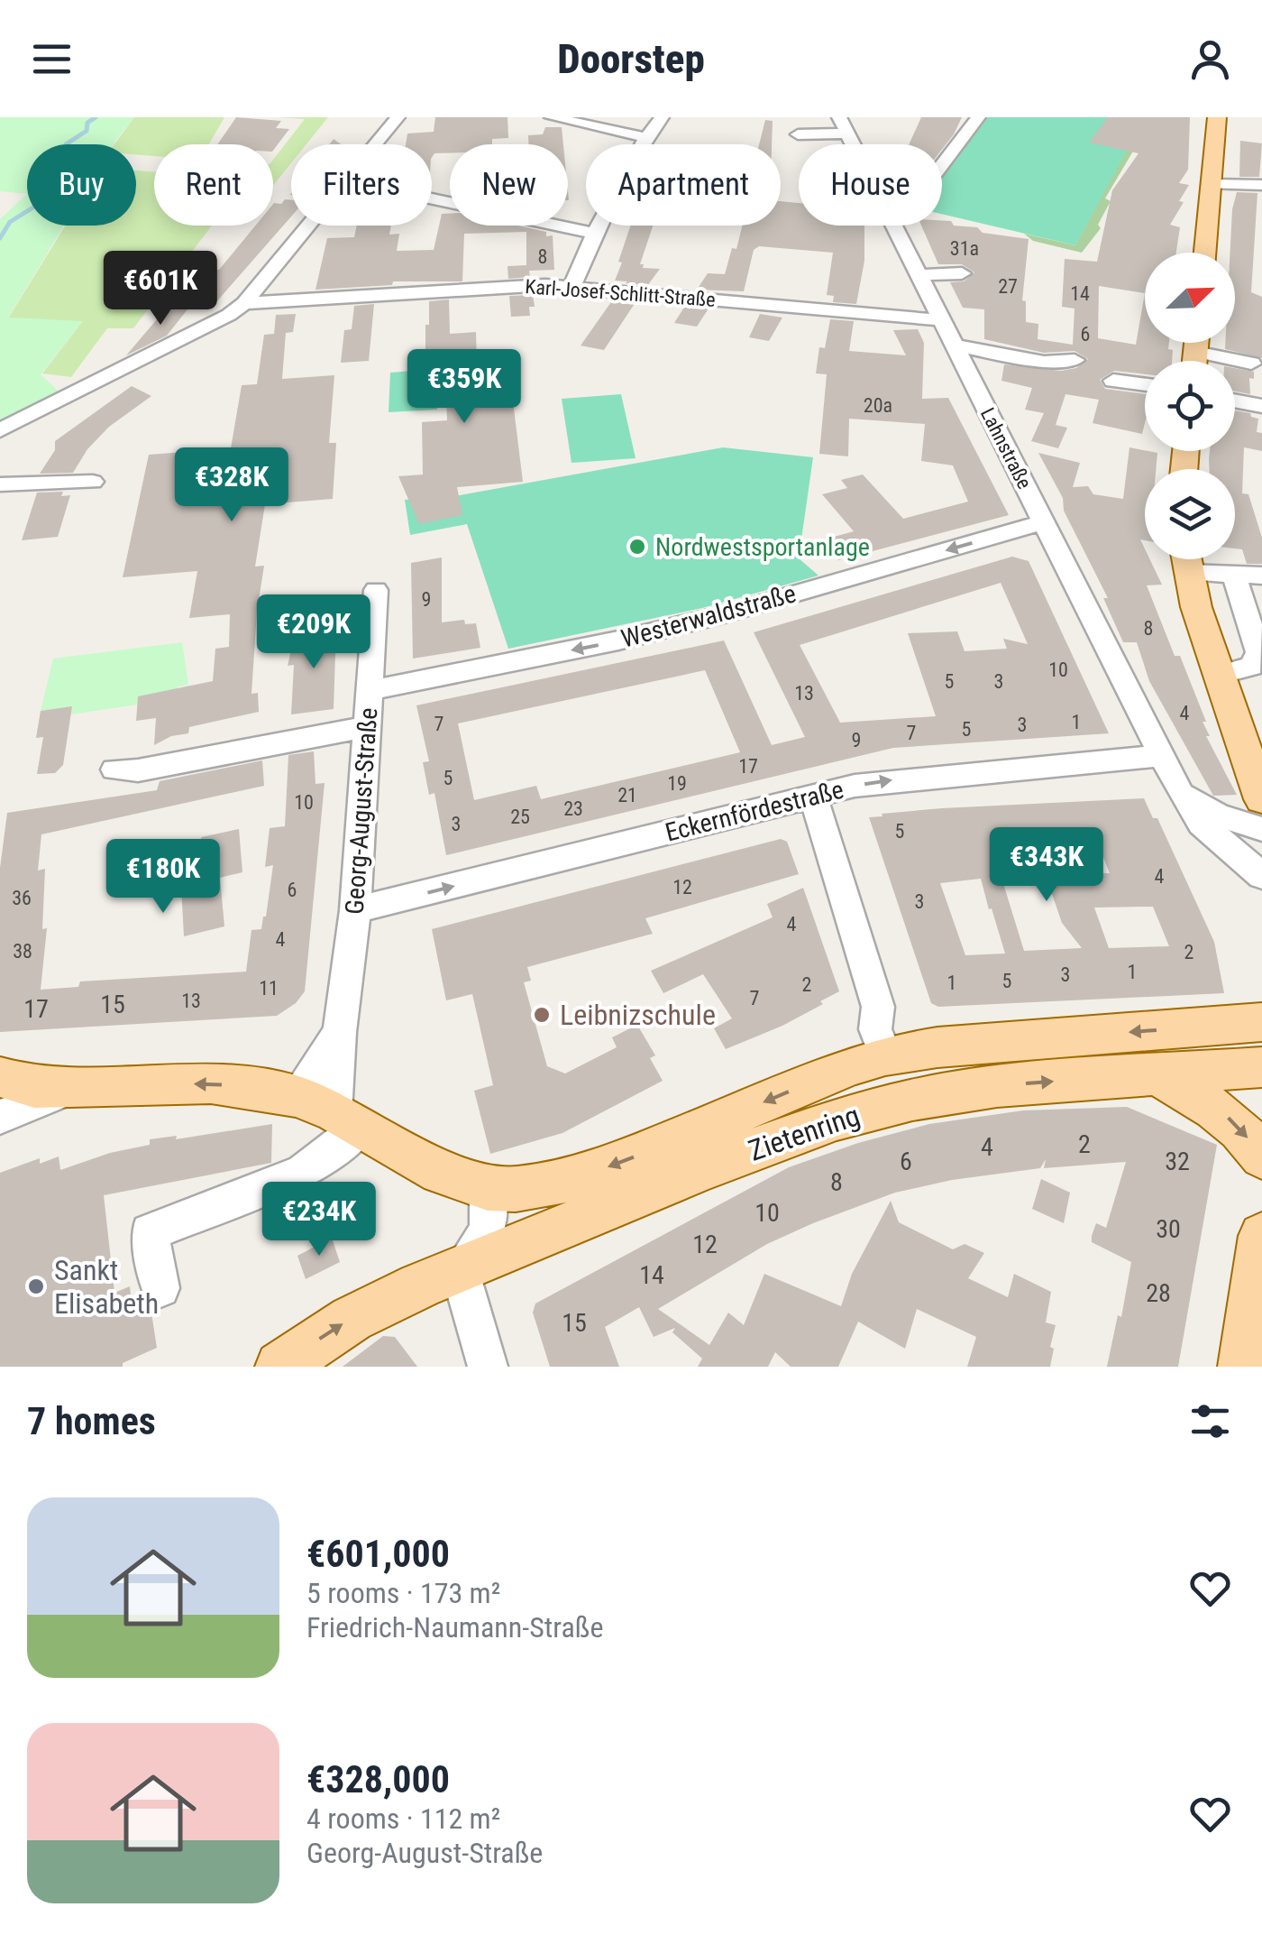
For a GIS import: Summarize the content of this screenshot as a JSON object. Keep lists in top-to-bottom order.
{
  "streets": {
    "main road": ["Zietenring"],
    "street": [
      "Karl-Josef-Schlitt-Straße",
      "Lahnstraße",
      "Westerwaldstraße",
      "Georg-August-Straße",
      "Eckernfördestraße"
    ]
  },
  "crossings": [
    ["Karl-Josef-Schlitt-Straße", "Lahnstraße"],
    ["Lahnstraße", "Westerwaldstraße"],
    ["Lahnstraße", "Eckernfördestraße"],
    ["Westerwaldstraße", "Georg-August-Straße"],
    ["Georg-August-Straße", "Eckernfördestraße"],
    ["Georg-August-Straße", "Zietenring"]
  ],
  "one_way": ["Westerwaldstraße", "Eckernfördestraße"],
  "places": ["Nordwestsportanlage", "Leibnizschule", "Sankt Elisabeth"],
  "house_numbers": [
    "31a",
    "8",
    "27",
    "14",
    "6",
    "20a",
    "9",
    "8",
    "10",
    "5",
    "3",
    "13",
    "4",
    "1",
    "7",
    "3",
    "5",
    "7",
    "9",
    "17",
    "5",
    "19",
    "21",
    "10",
    "23",
    "25",
    "3",
    "5",
    "4",
    "12",
    "6",
    "36",
    "3",
    "4",
    "4",
    "38",
    "2",
    "1",
    "3",
    "5",
    "1",
    "2",
    "11",
    "7",
    "13",
    "15",
    "17",
    "2",
    "4",
    "6",
    "32",
    "8",
    "10",
    "30",
    "12",
    "14",
    "28",
    "15"
  ],
  "north": "top right",
  "page": {
    "header": "Doorstep",
    "chip": [
      "Buy",
      "Rent",
      "Filters",
      "New",
      "Apartment",
      "House"
    ],
    "price": [
      "€601K",
      "€359K",
      "€328K",
      "€209K",
      "€343K",
      "€180K",
      "€234K"
    ],
    "heading": "7 homes",
    "list": [
      {
        "name": "€601,000",
        "note": "5 rooms · 173 m² · Friedrich-Naumann-Straße"
      },
      {
        "name": "€328,000",
        "note": "4 rooms · 112 m² · Georg-August-Straße"
      }
    ]
  }
}
